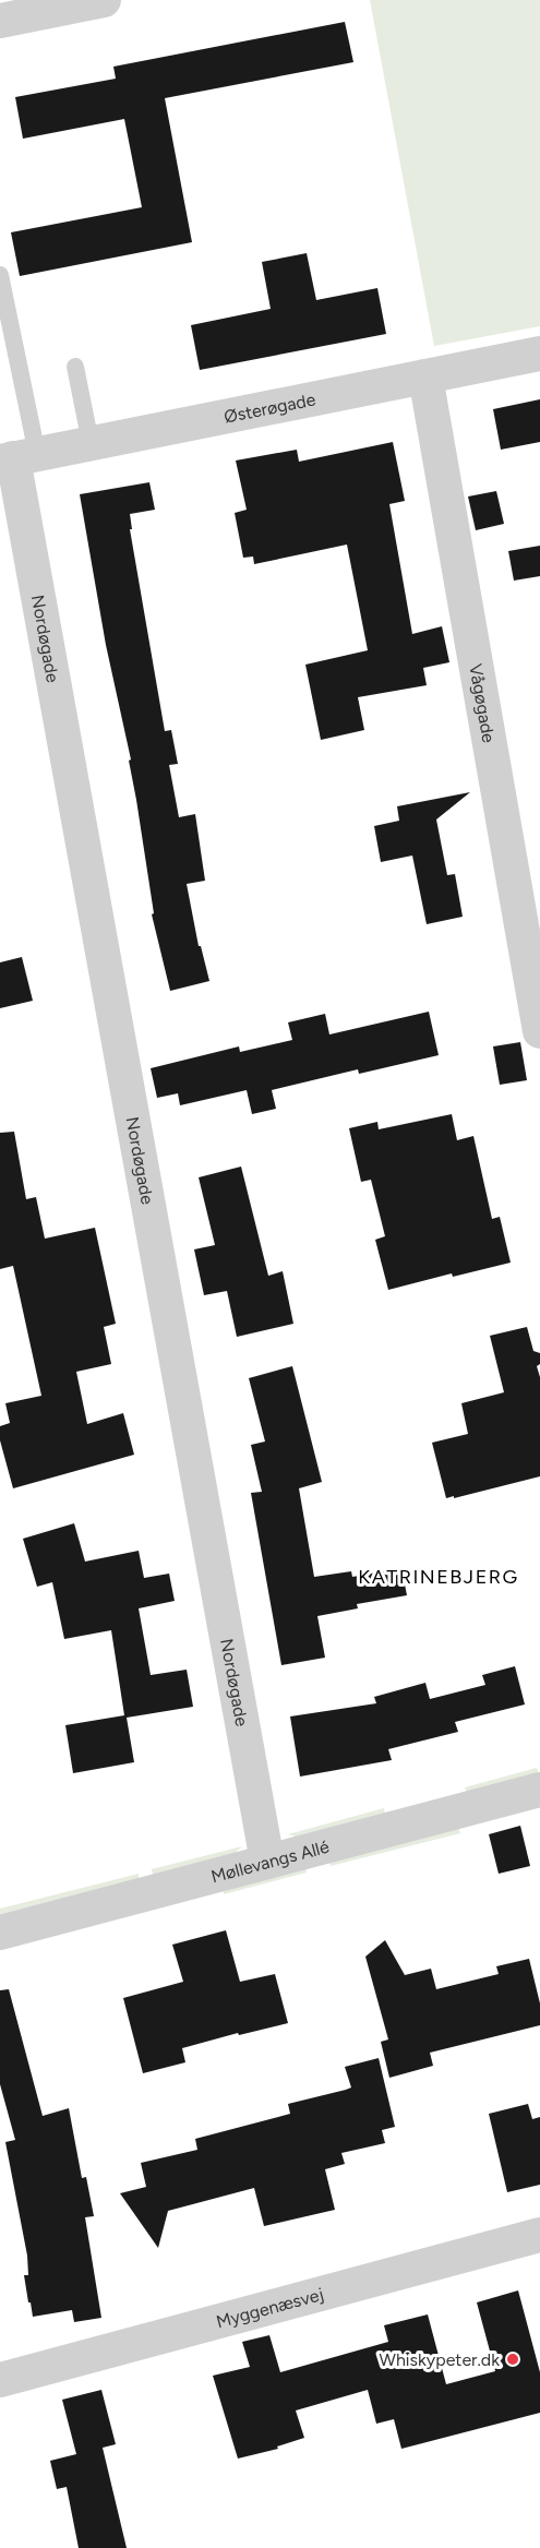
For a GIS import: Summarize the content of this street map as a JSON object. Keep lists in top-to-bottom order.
{
  "streets": {
    "street": [
      "Østerøgade",
      "Nordøgade",
      "Vågøgade",
      "Møllevangs Allé",
      "Myggenæsvej"
    ]
  },
  "crossings": [
    ["Østerøgade", "Nordøgade"],
    ["Østerøgade", "Vågøgade"],
    ["Nordøgade", "Møllevangs Allé"]
  ],
  "districts": ["KATRINEBJERG"],
  "places": ["Whiskypeter.dk"]
}
